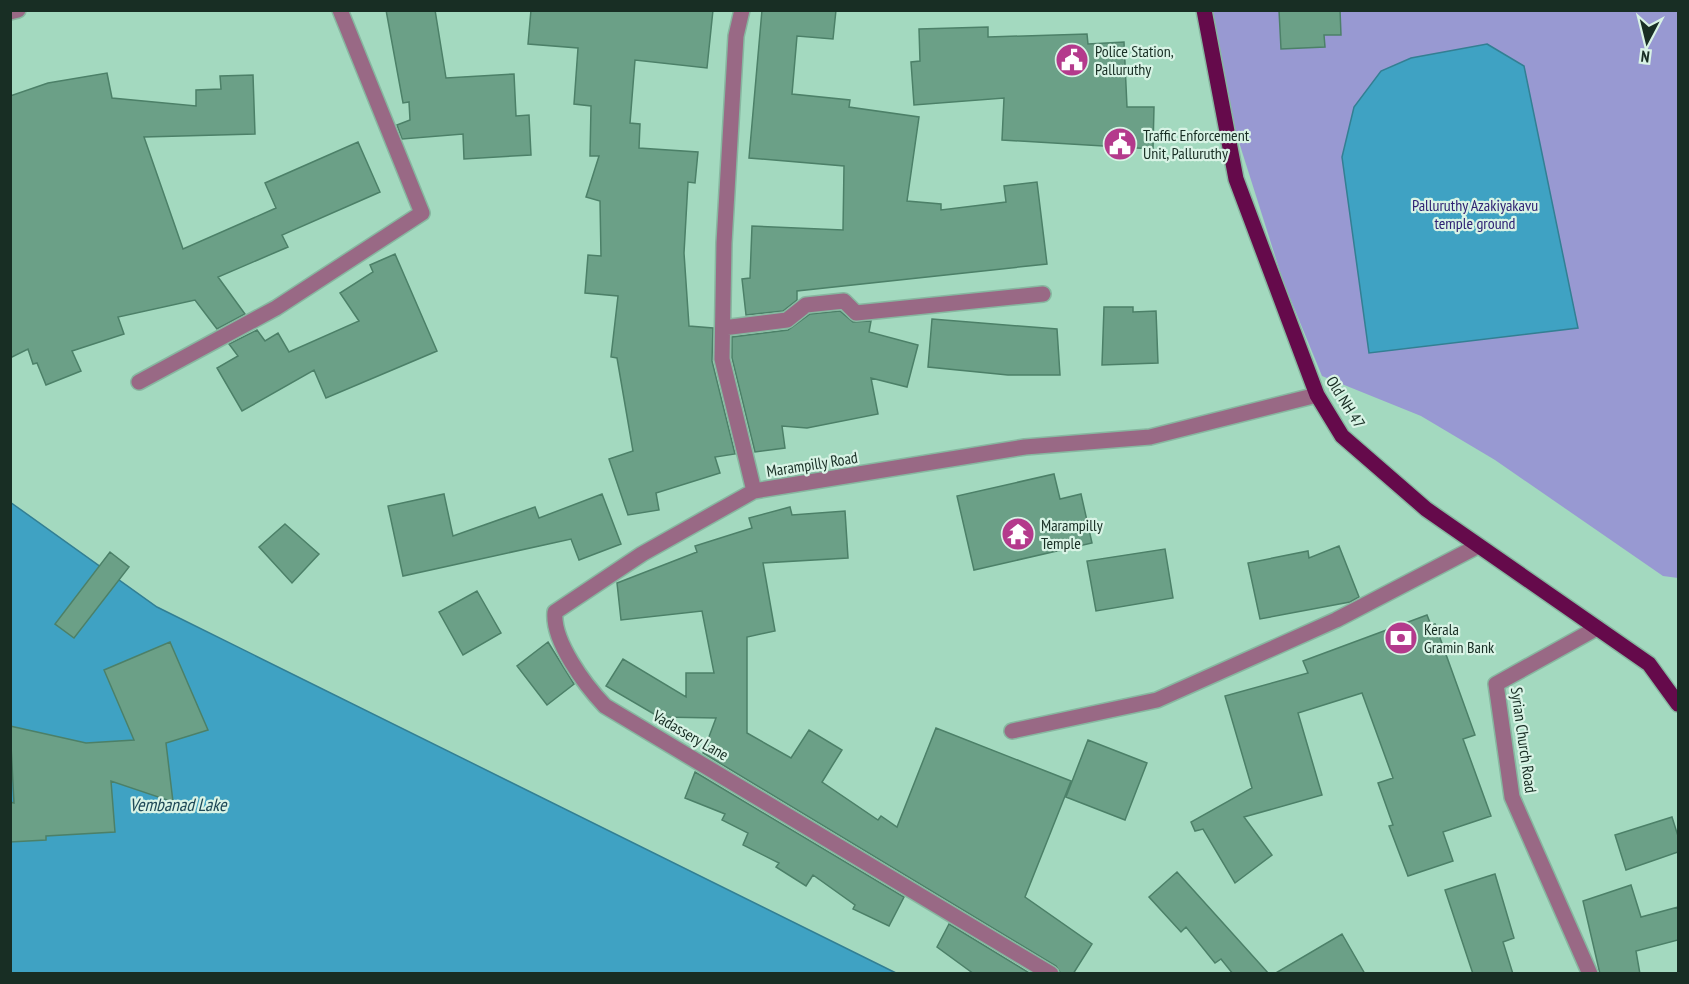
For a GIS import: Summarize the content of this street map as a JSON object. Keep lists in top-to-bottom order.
{
  "streets": {
    "main road": ["Old NH 47"],
    "street": ["Marampilly Road", "Vadassery Lane", "Syrian Church Road"]
  },
  "crossings": [
    ["Old NH 47", "Marampilly Road"],
    ["Old NH 47", "Syrian Church Road"],
    ["Marampilly Road", "Vadassery Lane"]
  ],
  "water": ["Vembanad Lake"],
  "parks": ["Palluruthy Azakiyakavu temple ground"],
  "places": {
    "public building": ["Police Station, Palluruthy", "Traffic Enforcement Unit, Palluruthy"],
    "temple": ["Marampilly Temple"],
    "bank": ["Kerala Gramin Bank"]
  },
  "north": "bottom"
}
